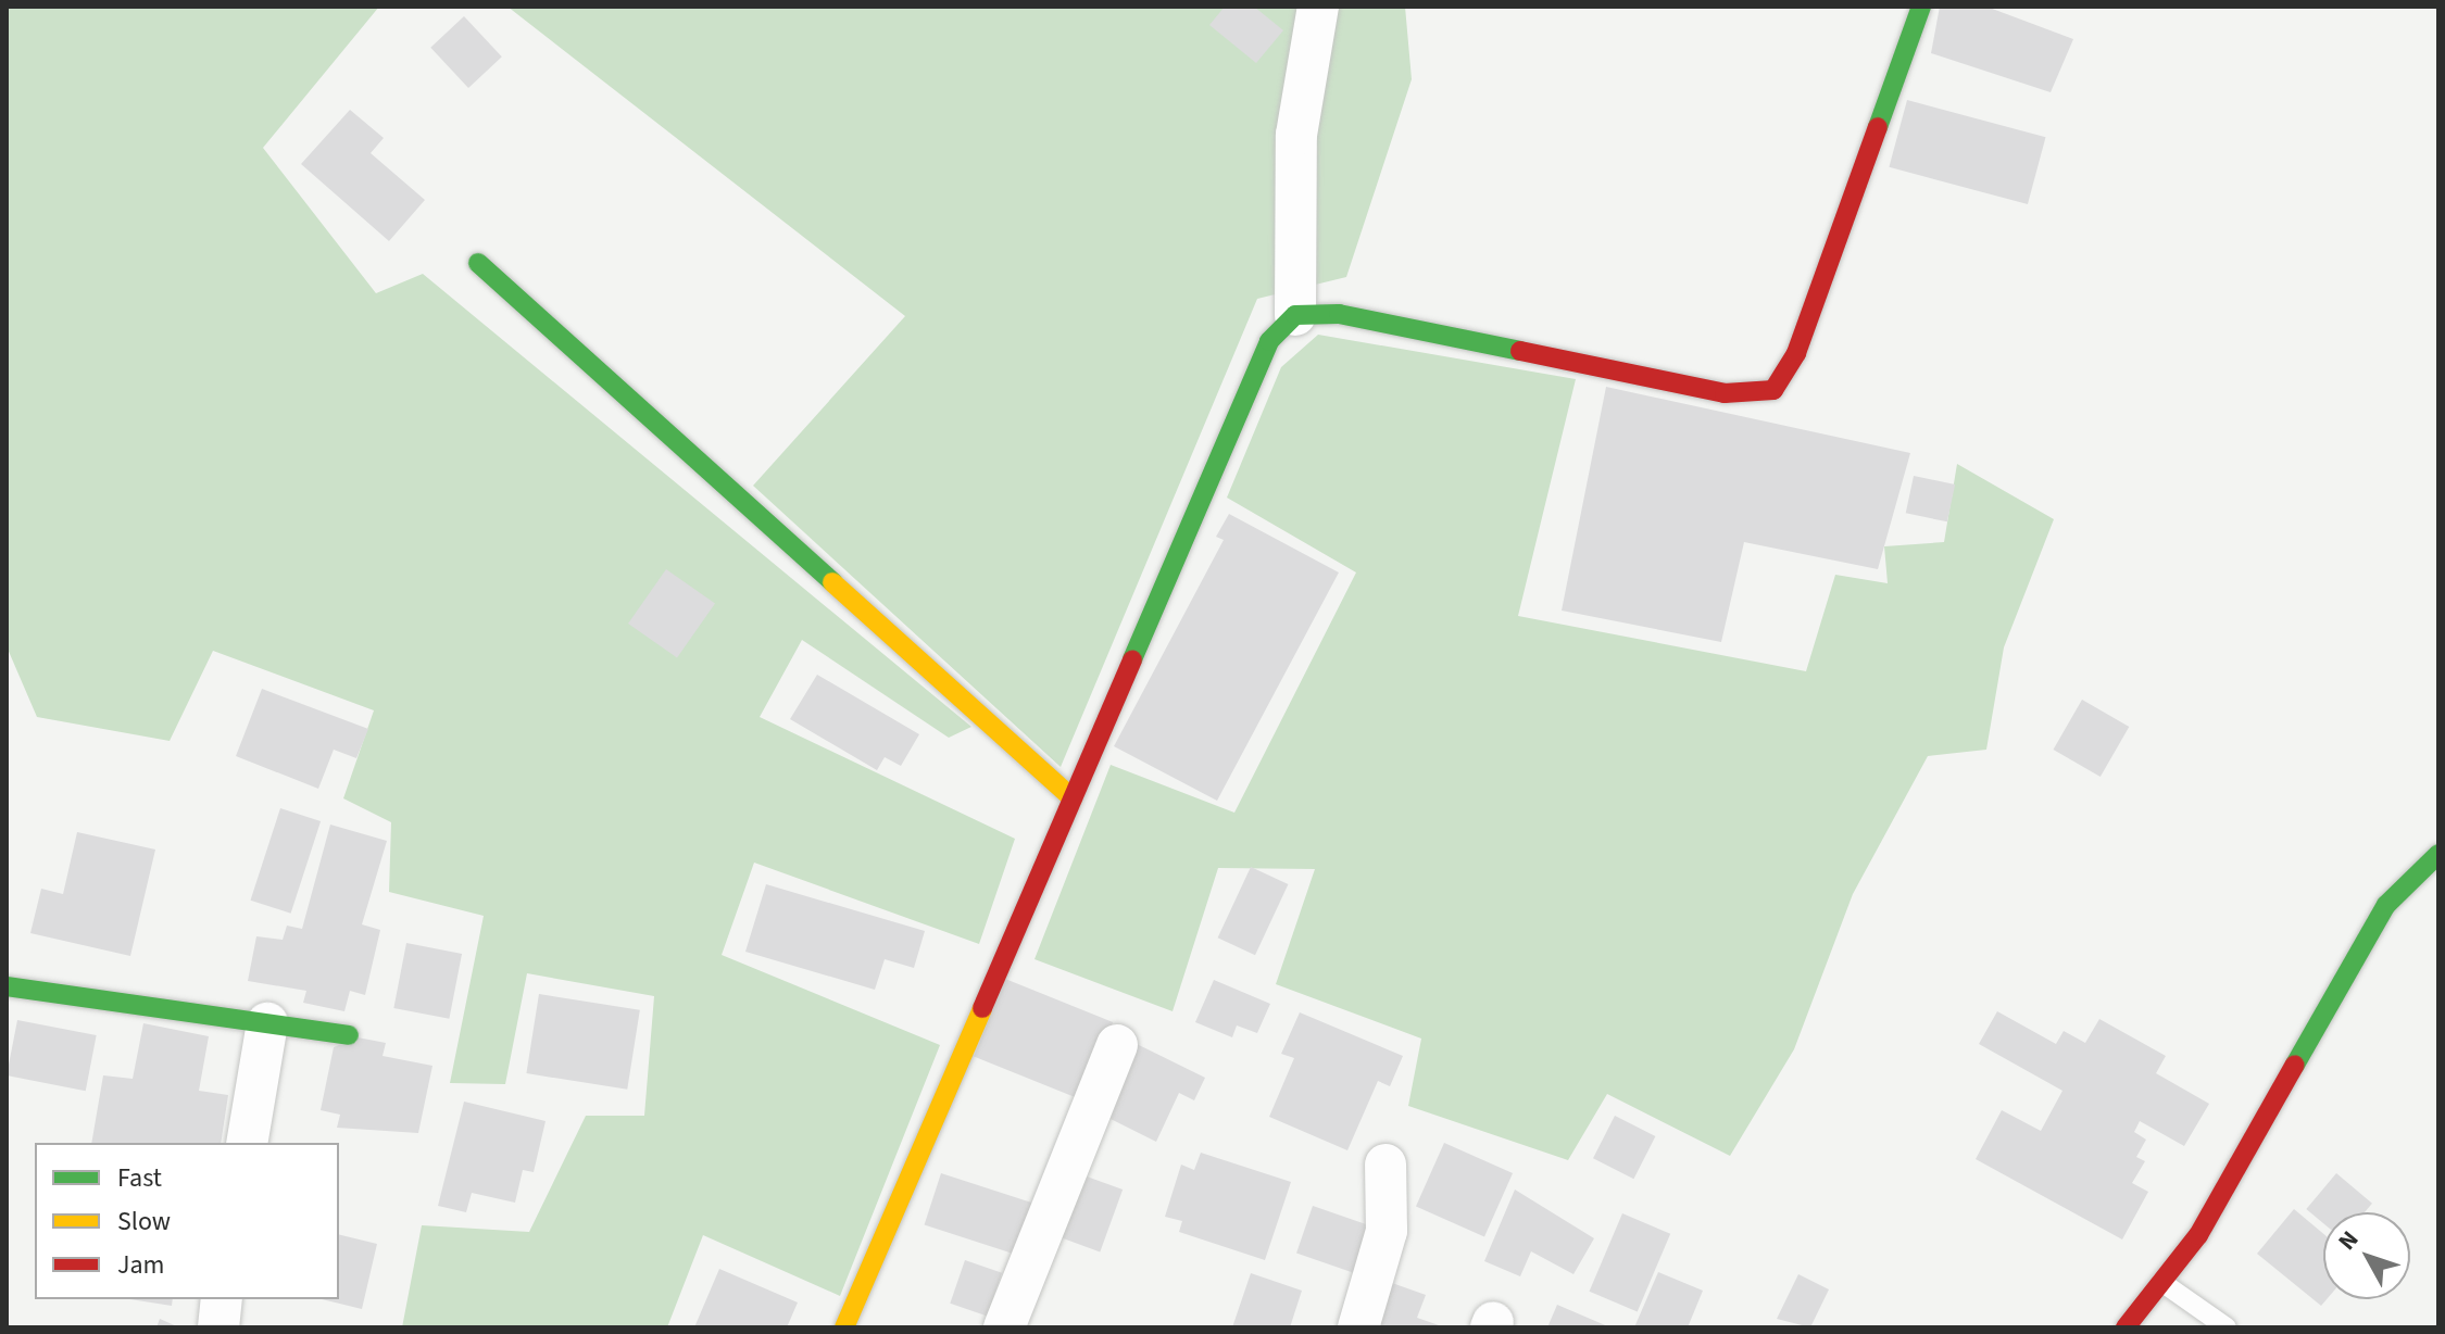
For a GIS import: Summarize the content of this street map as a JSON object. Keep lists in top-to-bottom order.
{
  "legend": ["Fast", "Slow", "Jam"],
  "north": "top left"
}
